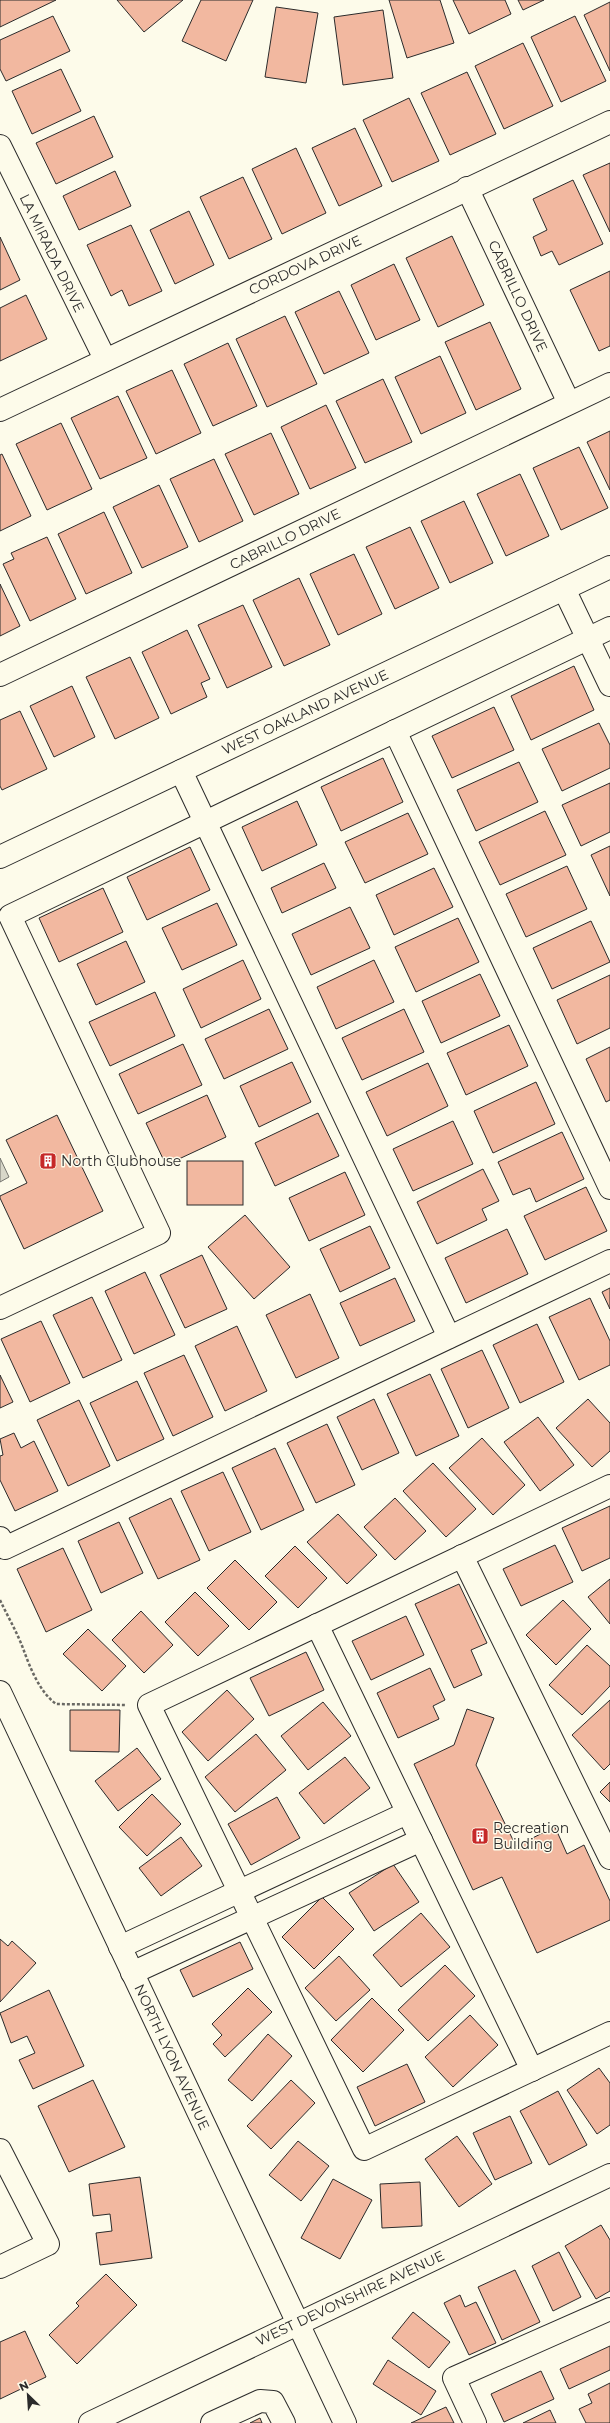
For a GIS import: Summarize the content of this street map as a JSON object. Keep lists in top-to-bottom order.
{
  "streets": {
    "street": [
      "LA MIRADA DRIVE",
      "CORDOVA DRIVE",
      "CABRILLO DRIVE",
      "WEST OAKLAND AVENUE",
      "NORTH LYON AVENUE",
      "WEST DEVONSHIRE AVENUE"
    ]
  },
  "crossings": [
    ["LA MIRADA DRIVE", "CORDOVA DRIVE"],
    ["CORDOVA DRIVE", "CABRILLO DRIVE"],
    ["NORTH LYON AVENUE", "WEST DEVONSHIRE AVENUE"]
  ],
  "places": {
    "building": ["North Clubhouse", "Recreation Building"]
  },
  "north": "top left"
}
